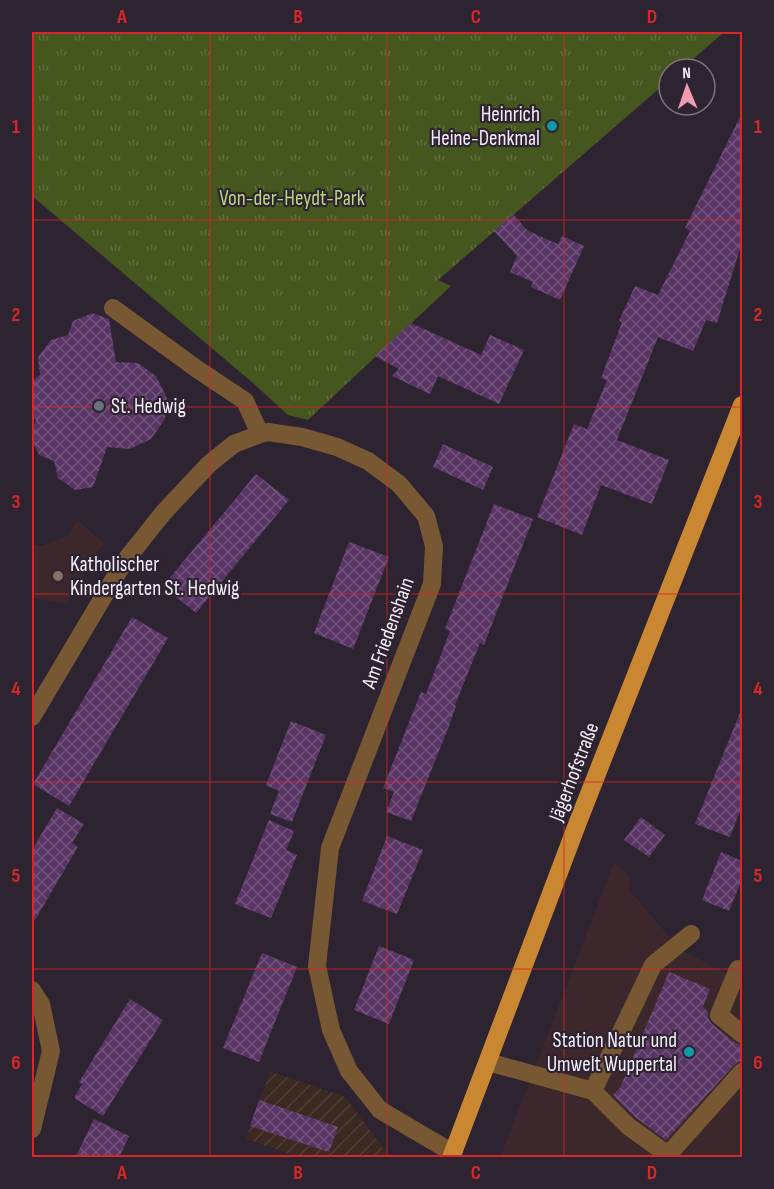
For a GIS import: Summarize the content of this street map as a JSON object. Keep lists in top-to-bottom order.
{
  "streets": {
    "main road": ["Jägerhofstraße"],
    "street": ["Am Friedenshain"]
  },
  "crossings": [
    ["Am Friedenshain", "Jägerhofstraße"]
  ],
  "parks": ["Von-der-Heydt-Park"],
  "places": [
    "Heinrich Heine-Denkmal",
    "St. Hedwig",
    "Katholischer Kindergarten St. Hedwig",
    "Station Natur und Umwelt Wuppertal"
  ],
  "north": "top",
  "grid": {
    "columns": [
      "A",
      "B",
      "C",
      "D"
    ],
    "rows": [
      "1",
      "2",
      "3",
      "4",
      "5",
      "6"
    ]
  }
}
